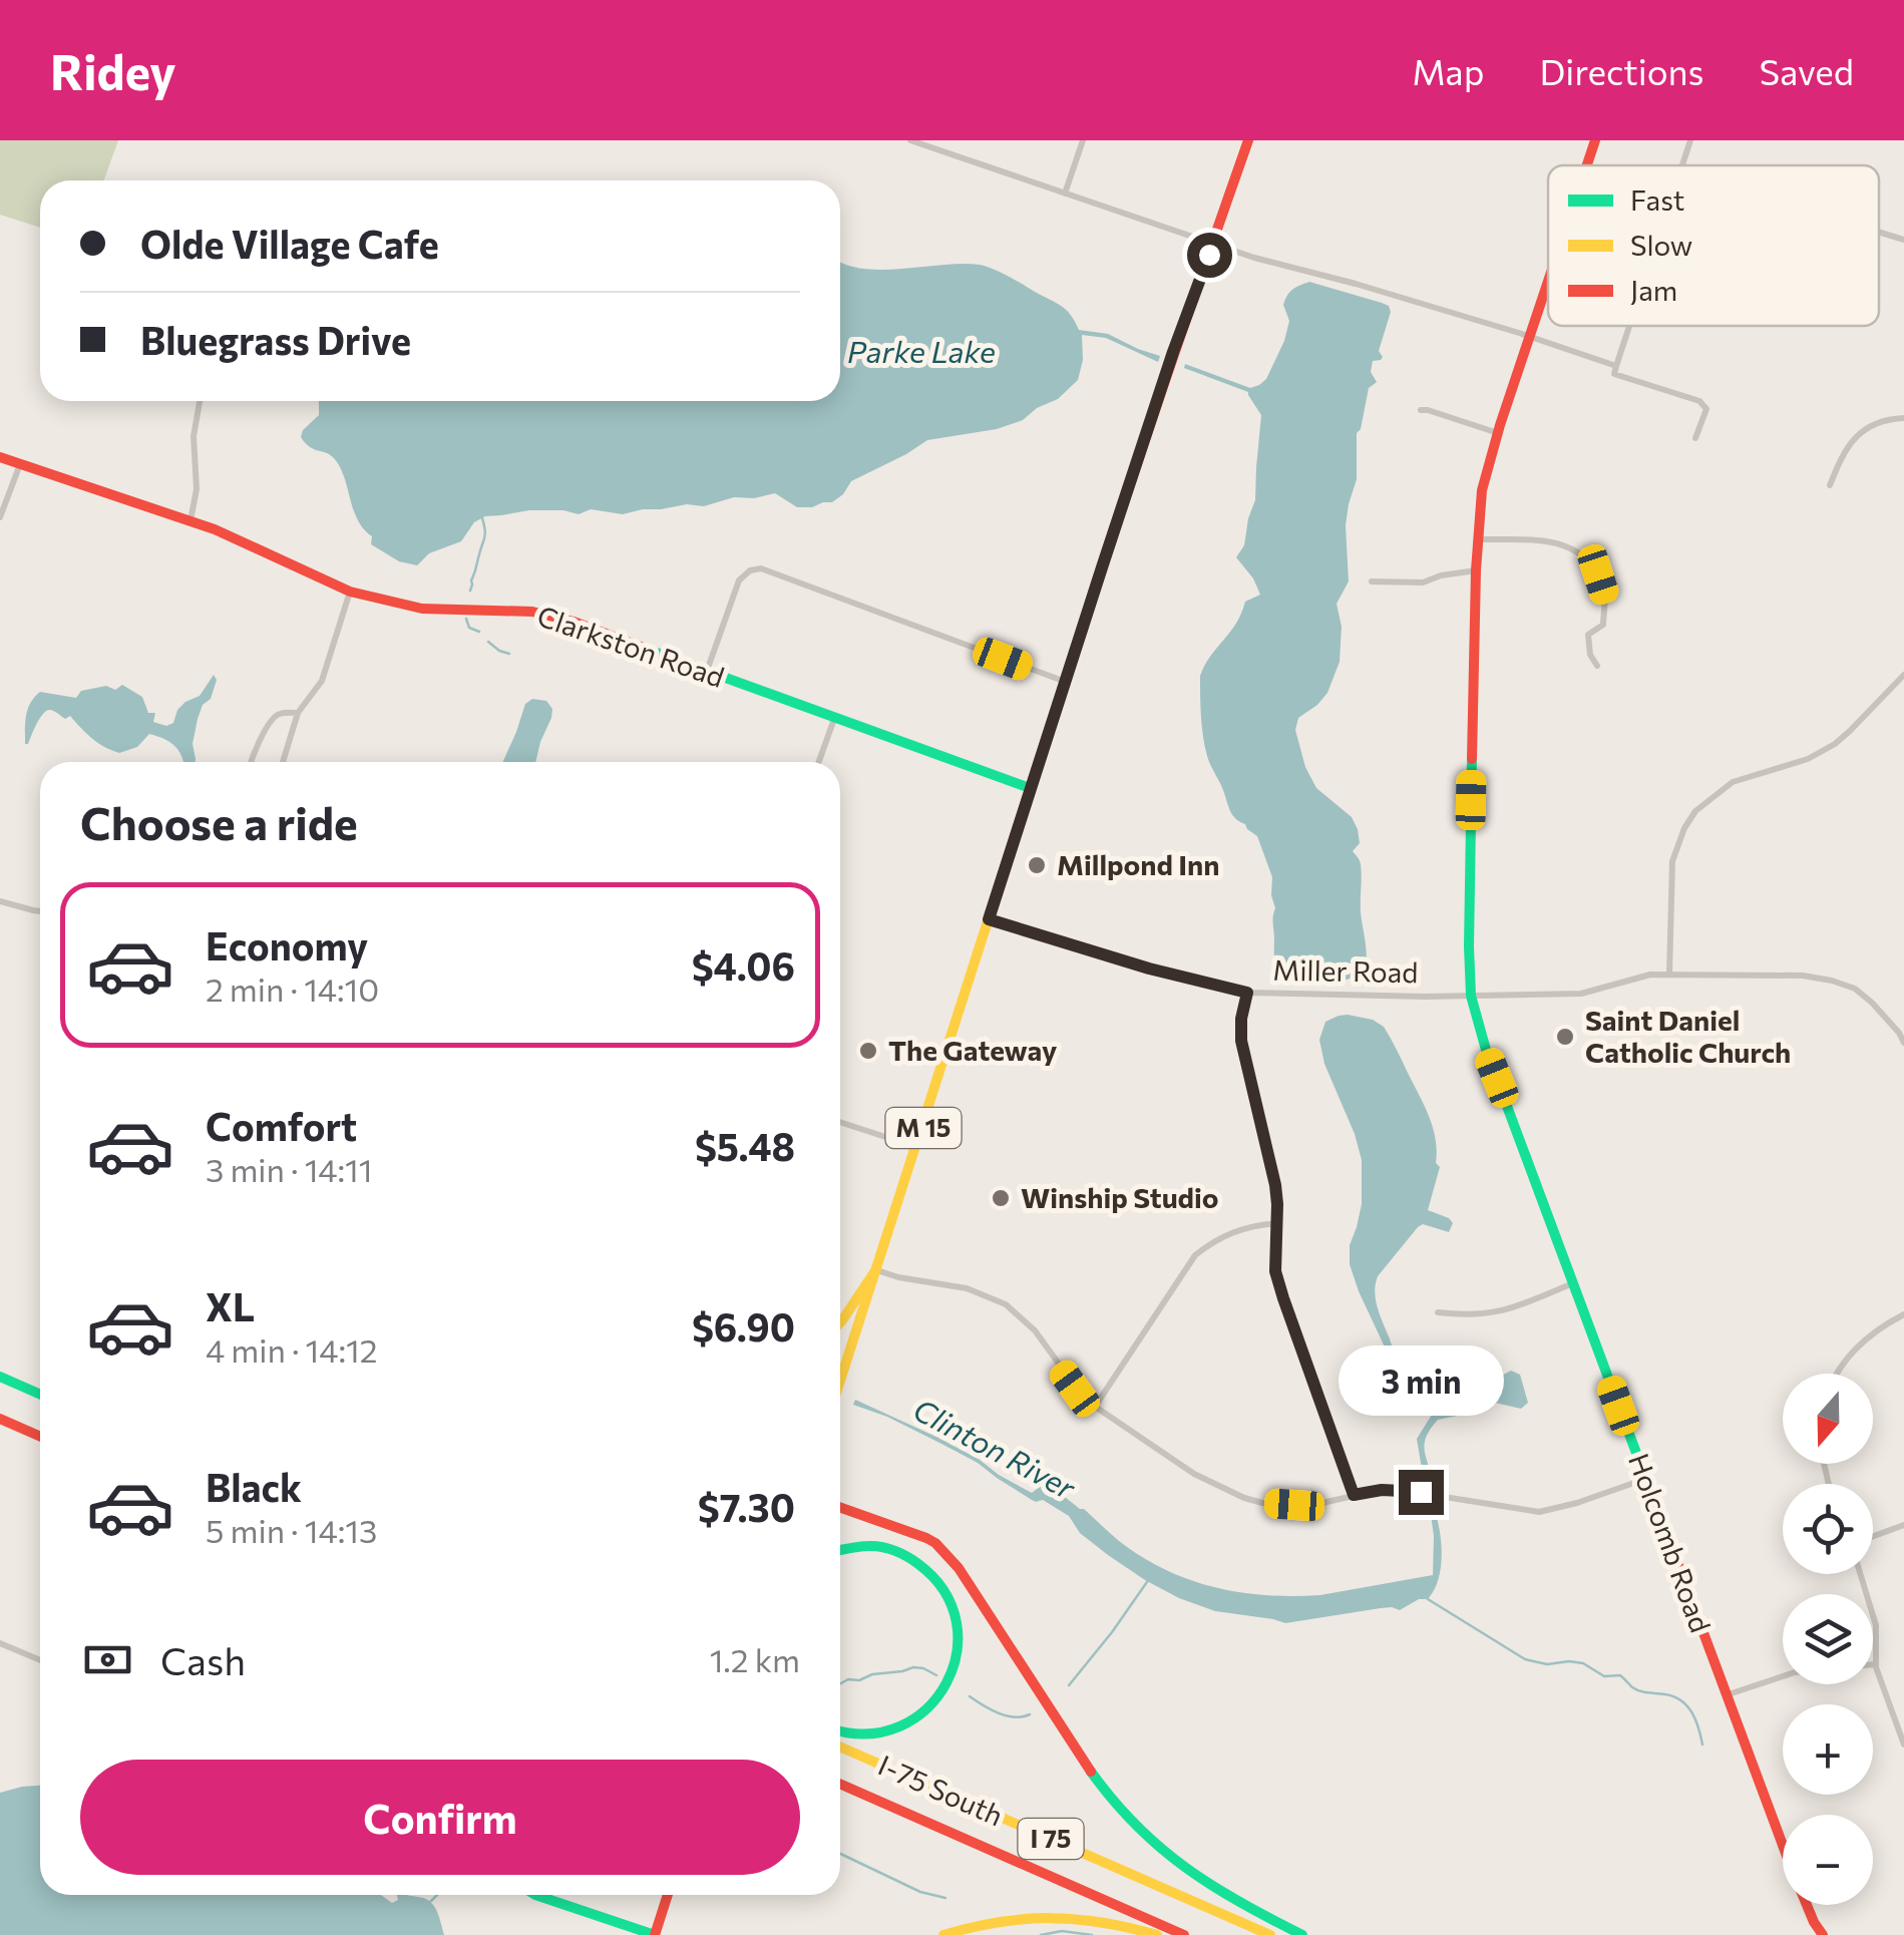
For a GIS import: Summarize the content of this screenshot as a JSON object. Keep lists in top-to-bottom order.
{
  "streets": {
    "main road": [
      "Clarkston Road",
      "M 15",
      "Holcomb Road",
      "I-75 South",
      "I 75"
    ],
    "street": ["Miller Road"]
  },
  "crossings": [
    ["Clarkston Road", "M 15"],
    ["Miller Road", "M 15"],
    ["Miller Road", "Holcomb Road"]
  ],
  "water": ["Parke Lake", "Clinton River"],
  "places": [
    "Millpond Inn",
    "Saint Daniel Catholic Church",
    "The Gateway",
    "Winship Studio"
  ],
  "legend": ["Fast", "Slow", "Jam"],
  "north": "bottom",
  "page": {
    "header": "Ridey",
    "nav": ["Map", "Directions", "Saved"],
    "banner": ["Olde Village Cafe", "Bluegrass Drive"],
    "heading": "Choose a ride",
    "list": [
      {
        "name": "Economy",
        "note": "2 min · 14:10",
        "value": "$4.06"
      },
      {
        "name": "Comfort",
        "note": "3 min · 14:11",
        "value": "$5.48"
      },
      {
        "name": "XL",
        "note": "4 min · 14:12",
        "value": "$6.90"
      },
      {
        "name": "Black",
        "note": "5 min · 14:13",
        "value": "$7.30"
      }
    ],
    "bubble": "3 min",
    "map_buttons": ["+", "−"],
    "pay": ["Cash", "1.2 km"],
    "buttons": "Confirm"
  }
}
